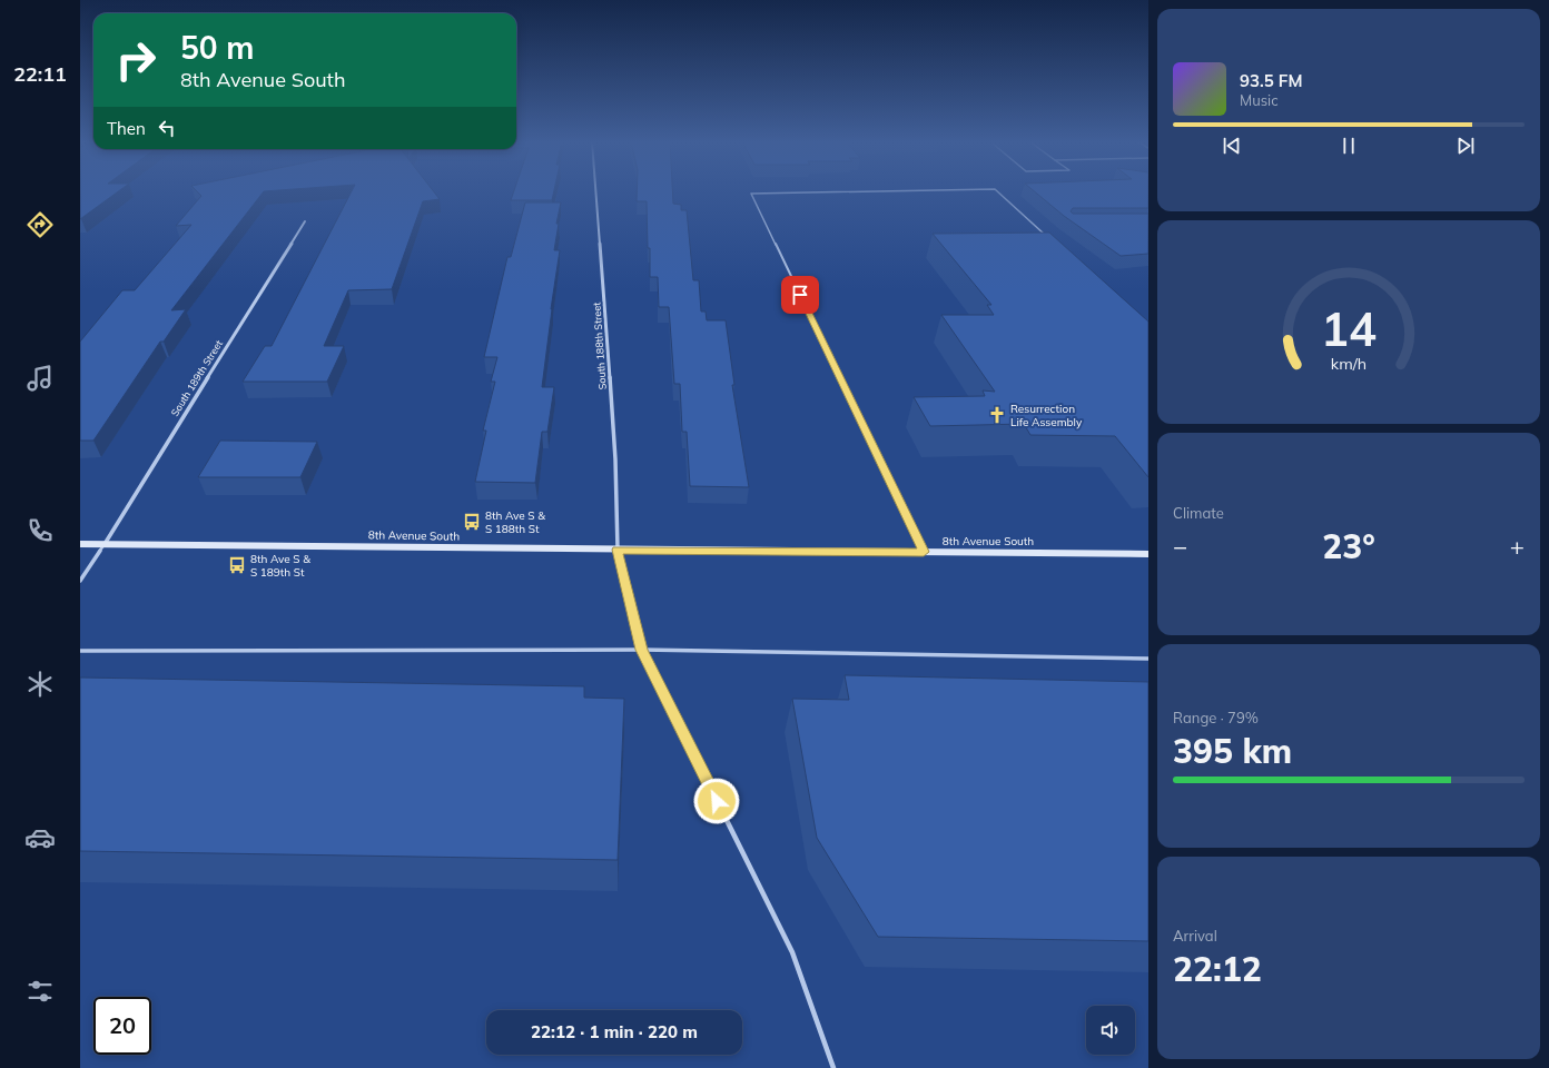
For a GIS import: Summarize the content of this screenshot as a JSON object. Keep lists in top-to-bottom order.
{
  "streets": {
    "street": ["South 188th Street", "South 189th Street", "8th Avenue South"]
  },
  "crossings": [
    ["South 188th Street", "8th Avenue South"],
    ["South 189th Street", "8th Avenue South"]
  ],
  "places": {
    "church": ["Resurrection Life Assembly"],
    "bus stop": ["8th Ave S & S 188th St", "8th Ave S & S 189th St"]
  },
  "page": {
    "tabs": "22:11",
    "turn": ["50 m", "8th Avenue South"],
    "song": ["93.5 FM", "Music"],
    "then": "Then",
    "tile": [
      "Climate",
      ["Range · 79%", "395 km"],
      ["Arrival", "22:12"]
    ],
    "heat": ["−", "23°", "+"],
    "limit": "20",
    "trip": "22:12 · 1 min · 220 m",
    "gauge": ["14", "km/h"]
  }
}
